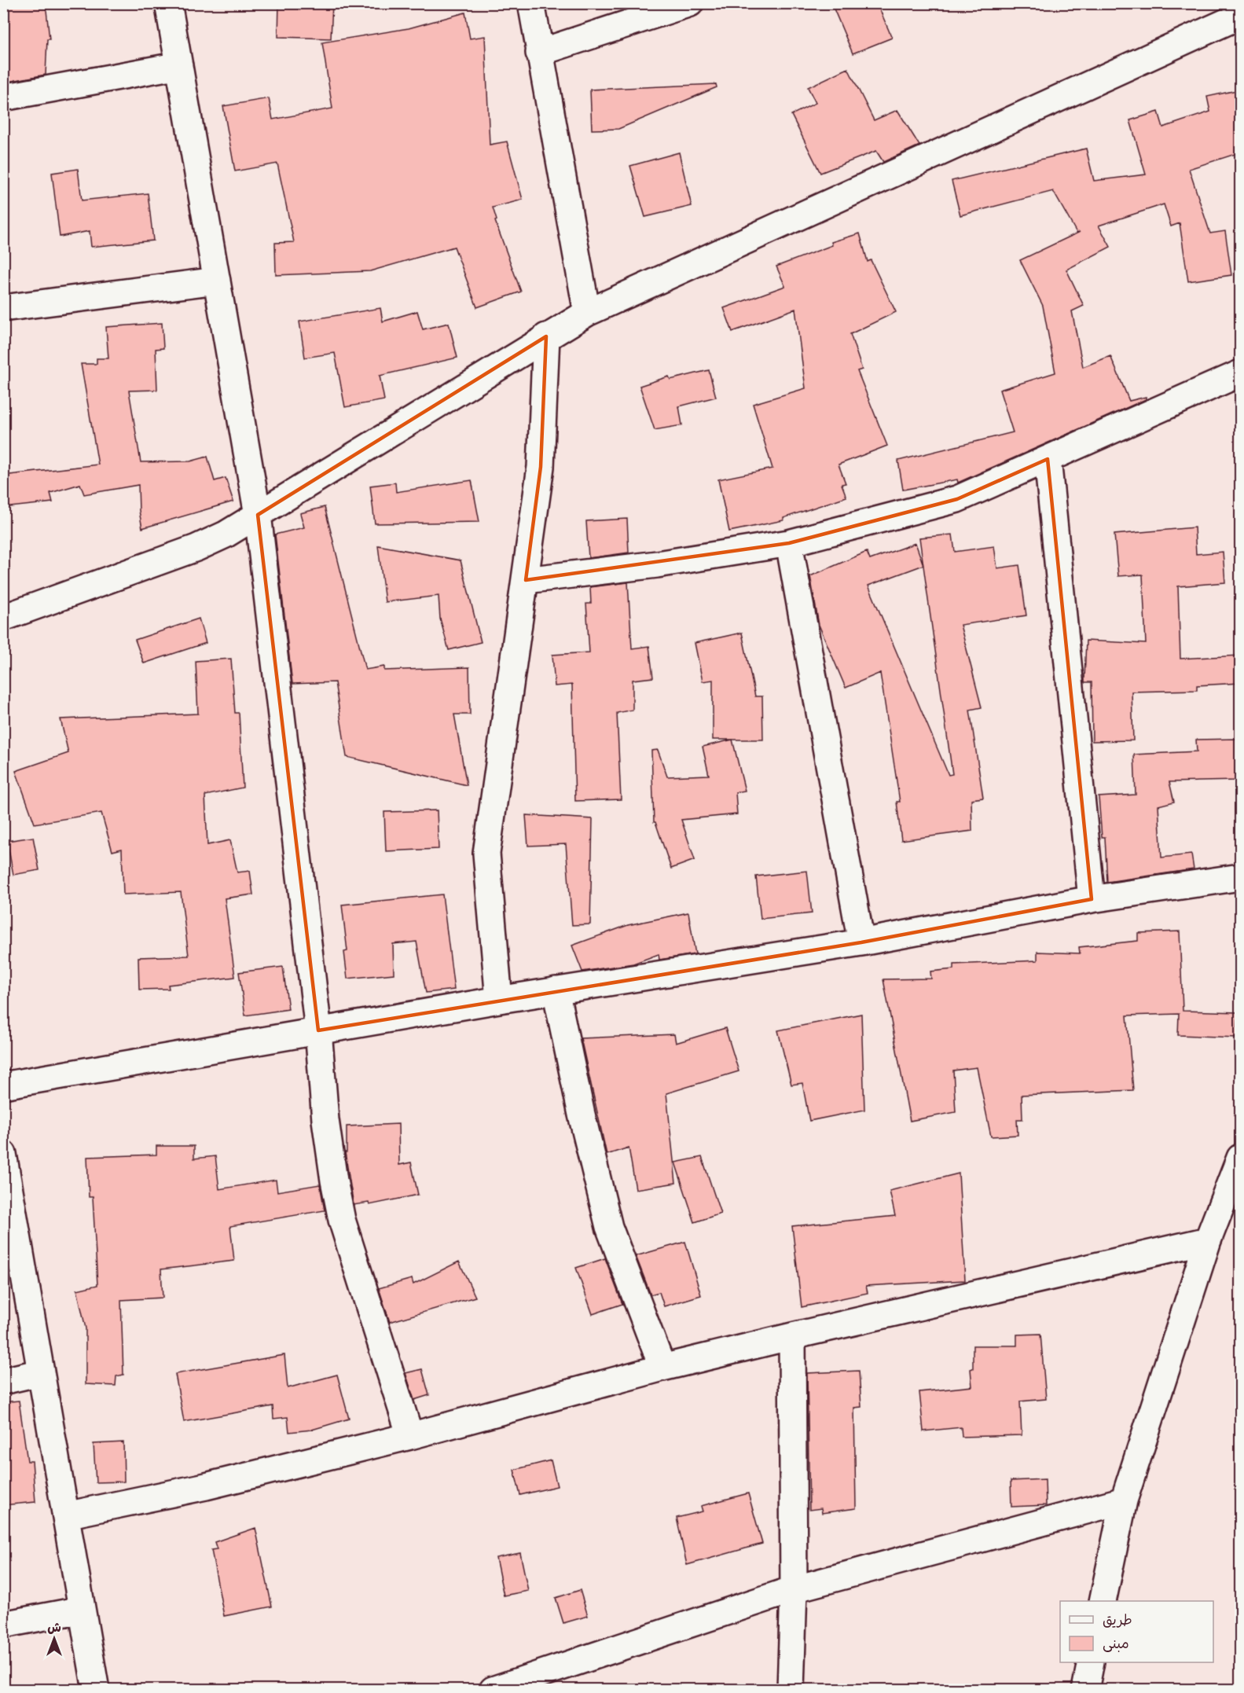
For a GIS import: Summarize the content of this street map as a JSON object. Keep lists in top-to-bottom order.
{
  "legend": ["طريق", "مبنى"],
  "north": "top"
}
